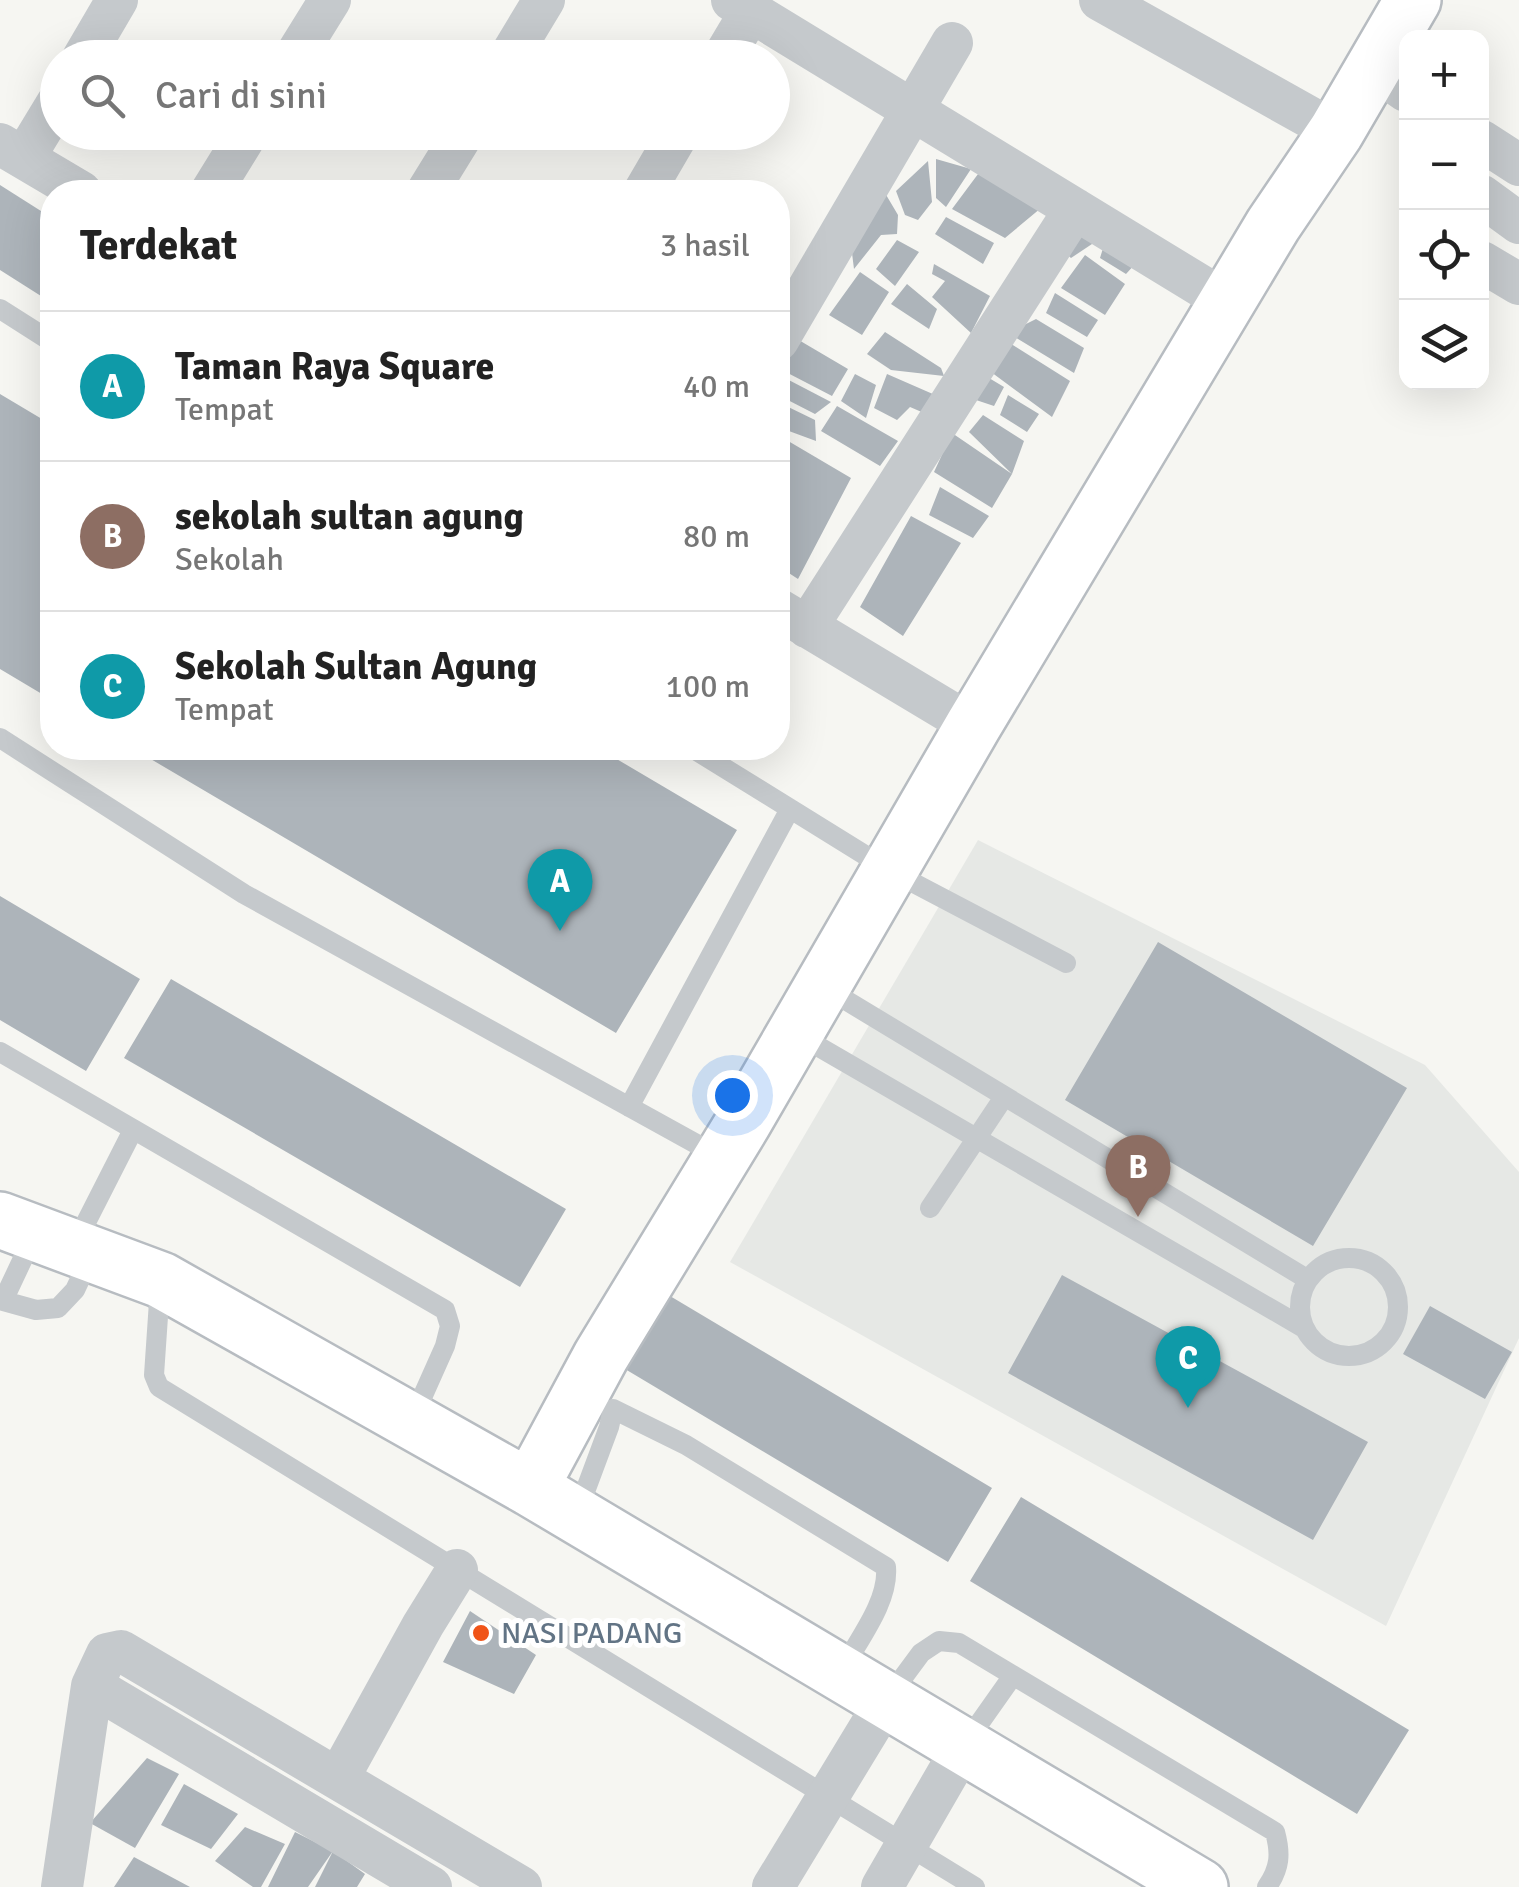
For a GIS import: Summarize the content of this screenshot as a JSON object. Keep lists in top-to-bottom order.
{
  "places": ["NASI PADANG"],
  "page": {
    "map_buttons": ["+", "−"],
    "search": "Cari di sini",
    "heading": ["Terdekat", "3 hasil"],
    "list": [
      {
        "mark": "A",
        "name": "Taman Raya Square",
        "note": "Tempat",
        "value": "40 m"
      },
      {
        "mark": "B",
        "name": "sekolah sultan agung",
        "note": "Sekolah",
        "value": "80 m"
      },
      {
        "mark": "C",
        "name": "Sekolah Sultan Agung",
        "note": "Tempat",
        "value": "100 m"
      }
    ],
    "pins": ["A", "B", "C"]
  }
}
